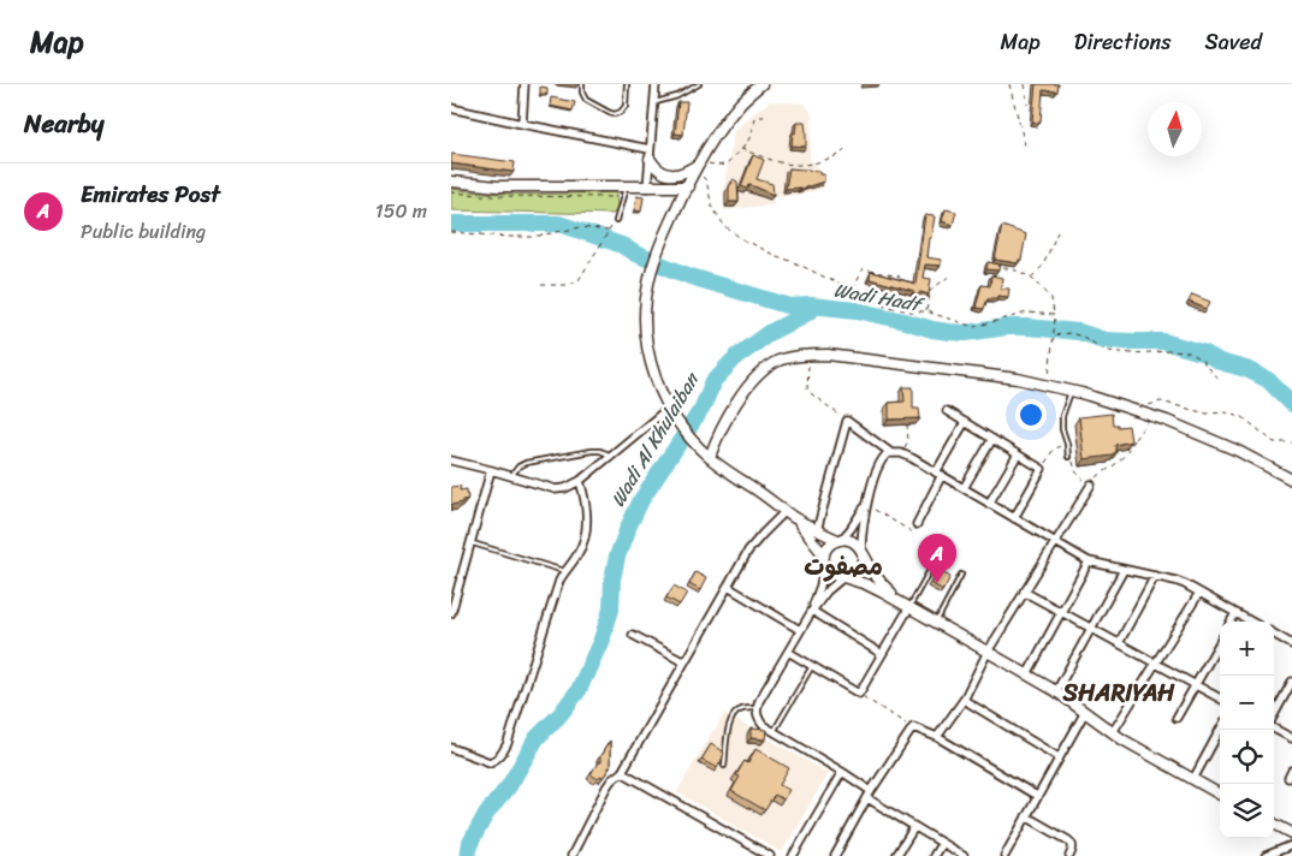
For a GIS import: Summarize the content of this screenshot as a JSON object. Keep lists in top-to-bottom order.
{
  "districts": ["مصفوت", "SHARIYAH"],
  "water": ["Wadi Hadf", "Wadi Al Khulaiban"],
  "north": "top",
  "page": {
    "header": "Map",
    "nav": ["Map", "Directions", "Saved"],
    "heading": "Nearby",
    "list": [
      {
        "mark": "A",
        "name": "Emirates Post",
        "note": "Public building",
        "value": "150 m"
      }
    ],
    "pins": "A",
    "map_buttons": ["+", "−"]
  }
}
